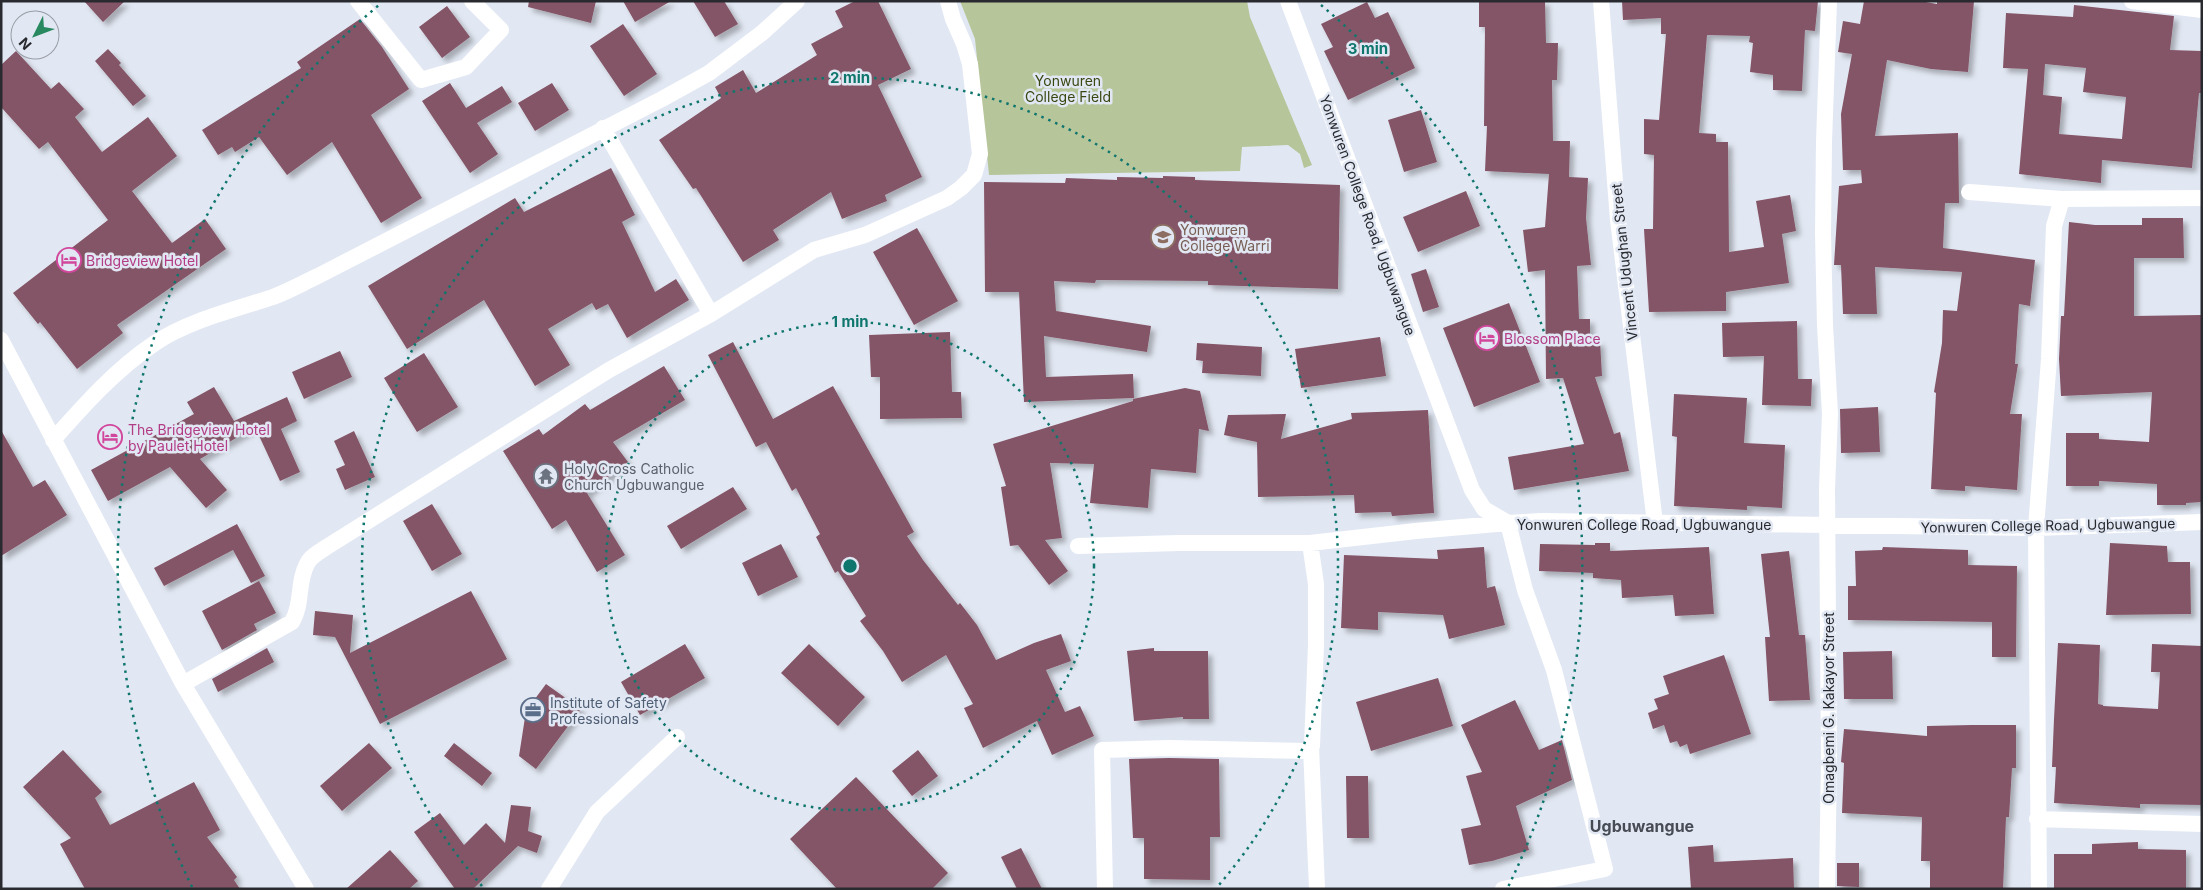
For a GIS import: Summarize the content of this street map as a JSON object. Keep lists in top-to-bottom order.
{
  "streets": {
    "street": ["Yonwuren College Road, Ugbuwangue", "Vincent Udughan Street", "Omagbemi G. Kakayor Street"]
  },
  "crossings": [
    ["Yonwuren College Road, Ugbuwangue", "Vincent Udughan Street"],
    ["Yonwuren College Road, Ugbuwangue", "Omagbemi G. Kakayor Street"]
  ],
  "districts": ["Ugbuwangue"],
  "parks": ["Yonwuren College Field"],
  "places": {
    "school or university": ["Yonwuren College Warri"],
    "hotel": ["Bridgeview Hotel", "Blossom Place", "The Bridgeview Hotel by Paulet Hotel"],
    "temple": ["Holy Cross Catholic Church Ugbuwangue"],
    "office": ["Institute of Safety Professionals"]
  },
  "north": "bottom left",
  "rings": ["3 min", "2 min", "1 min"]
}
